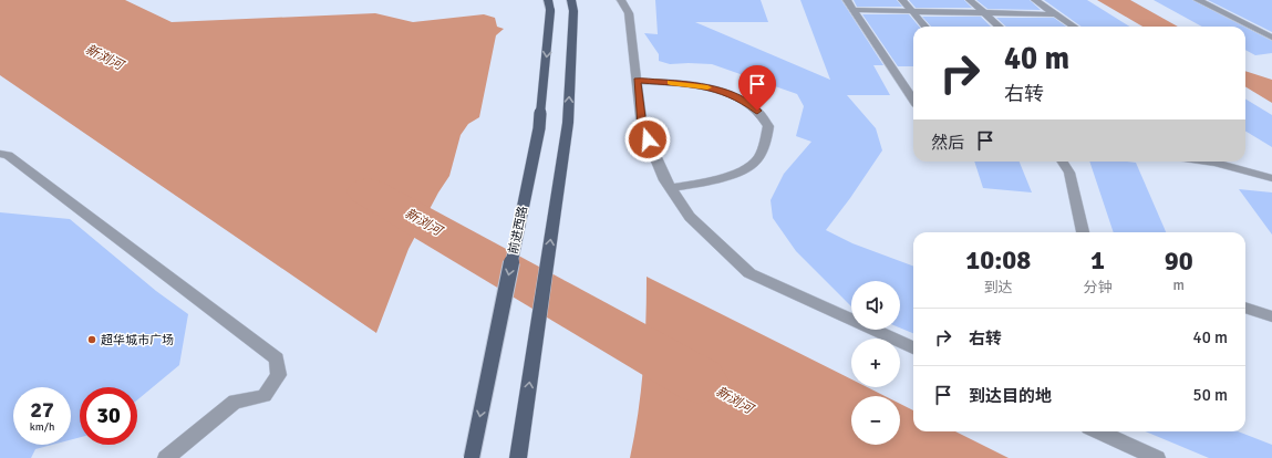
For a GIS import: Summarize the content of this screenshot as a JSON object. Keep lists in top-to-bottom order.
{
  "streets": {
    "main road": ["前进西路"]
  },
  "water": ["新浏河"],
  "places": ["超华城市广场"],
  "page": {
    "turn": ["40 m", "右转"],
    "then": "然后",
    "eta": [
      "10:08",
      "到达",
      "1",
      "分钟",
      "90",
      "m"
    ],
    "map_buttons": ["+", "−"],
    "list": [
      {
        "name": "右转",
        "value": "40 m"
      },
      {
        "name": "到达目的地",
        "value": "50 m"
      }
    ],
    "speed": "27 km/h",
    "limit": "30"
  }
}
